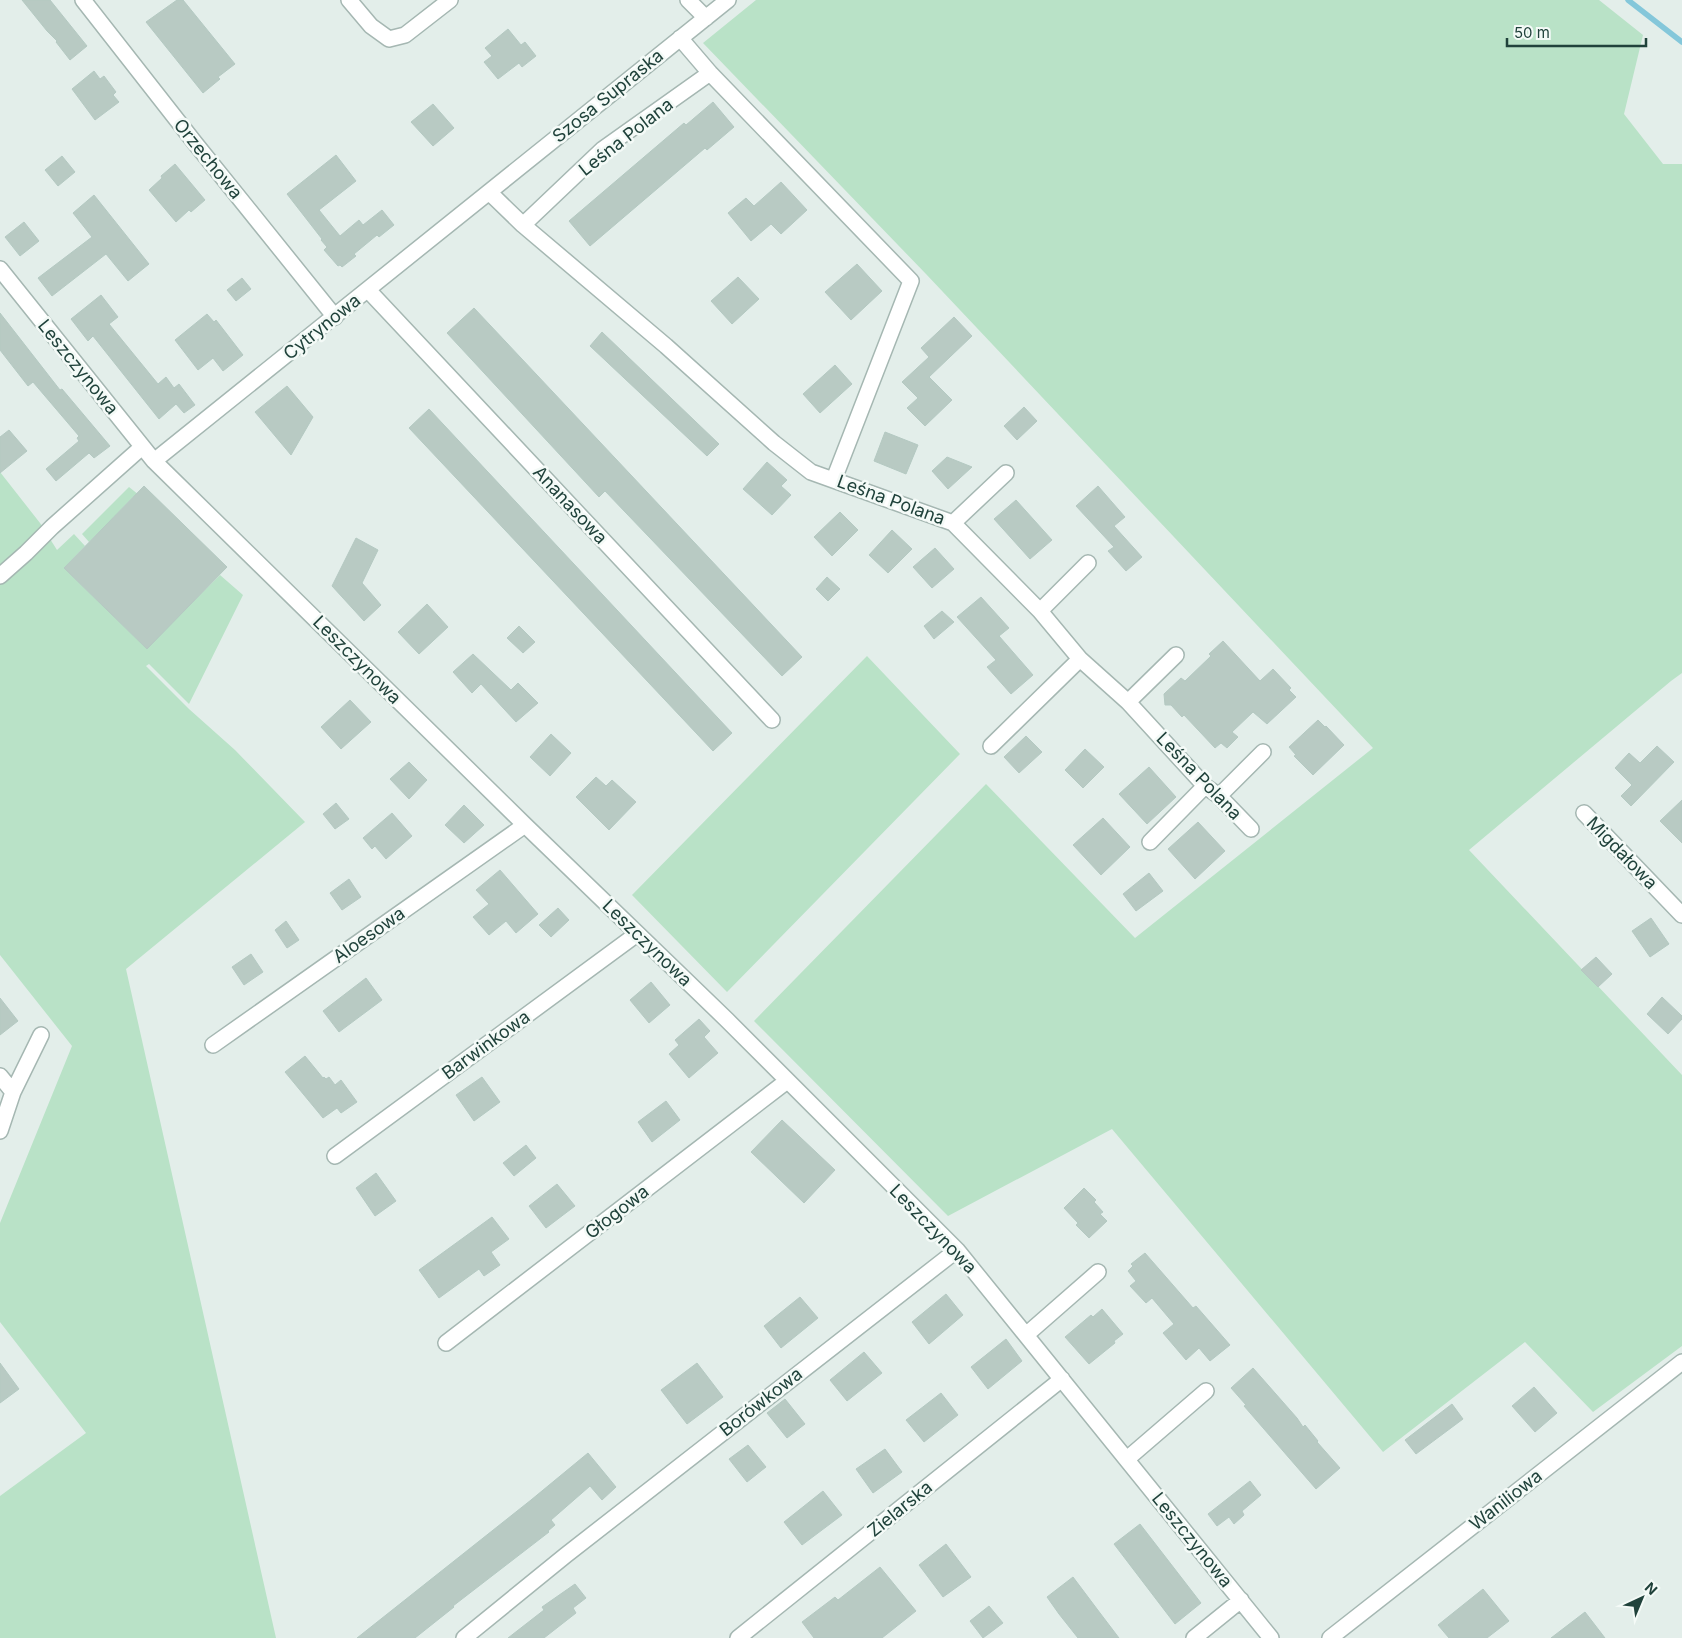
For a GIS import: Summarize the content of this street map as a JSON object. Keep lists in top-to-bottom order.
{
  "streets": {
    "street": [
      "Szosa Supraska",
      "Leśna Polana",
      "Orzechowa",
      "Cytrynowa",
      "Leszczynowa",
      "Ananasowa",
      "Migdałowa",
      "Aloesowa",
      "Barwinkowa",
      "Głogowa",
      "Borówkowa",
      "Waniliowa",
      "Zielarska"
    ]
  },
  "crossings": [
    ["Szosa Supraska", "Leśna Polana"],
    ["Szosa Supraska", "Cytrynowa"],
    ["Leśna Polana", "Cytrynowa"],
    ["Orzechowa", "Cytrynowa"],
    ["Cytrynowa", "Leszczynowa"],
    ["Cytrynowa", "Ananasowa"],
    ["Leszczynowa", "Aloesowa"],
    ["Leszczynowa", "Barwinkowa"],
    ["Leszczynowa", "Głogowa"],
    ["Leszczynowa", "Borówkowa"],
    ["Leszczynowa", "Zielarska"]
  ],
  "scale_bar": "50 m",
  "north": "top right"
}
